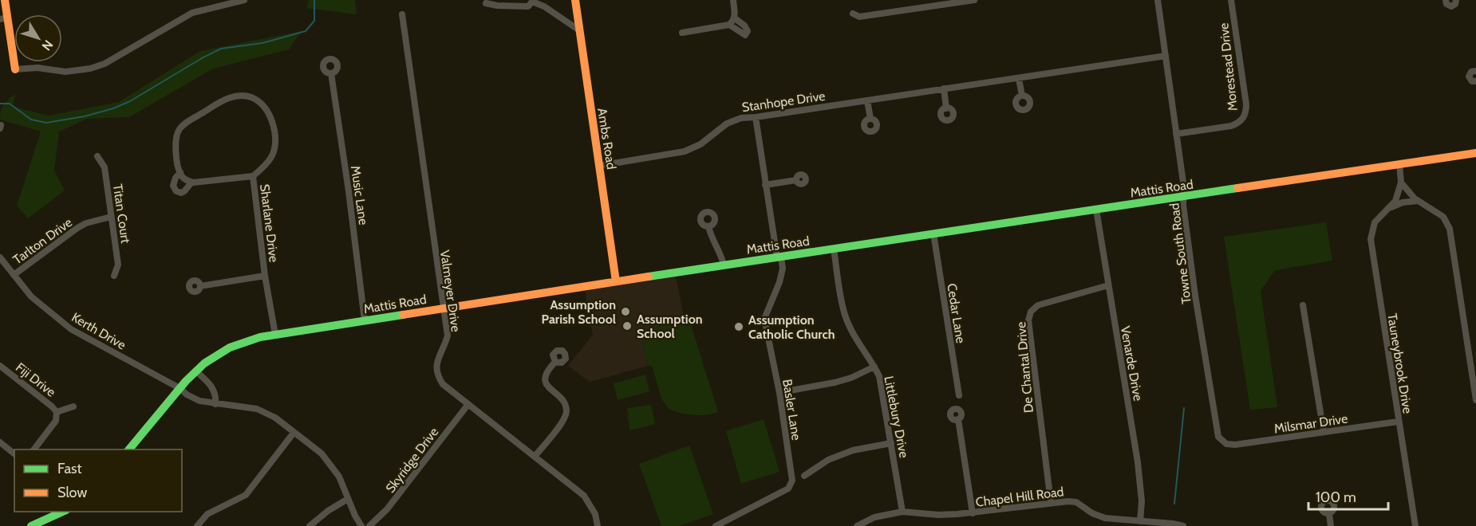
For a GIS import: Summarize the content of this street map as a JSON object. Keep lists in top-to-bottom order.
{
  "streets": {
    "main road": ["Ambs Road", "Mattis Road"],
    "street": [
      "Morestead Drive",
      "Stanhope Drive",
      "Music Lane",
      "Titan Court",
      "Sharlane Drive",
      "Tarlton Drive",
      "Towne South Road",
      "Valmeyer Drive",
      "Cedar Lane",
      "Kerth Drive",
      "Venarde Drive",
      "Tauneybrook Drive",
      "De Chantal Drive",
      "Fiji Drive",
      "Basler Lane",
      "Littlebury Drive",
      "Milsmar Drive",
      "Skyridge Drive",
      "Chapel Hill Road"
    ]
  },
  "crossings": [
    ["Morestead Drive", "Towne South Road"],
    ["Stanhope Drive", "Ambs Road"],
    ["Stanhope Drive", "Towne South Road"],
    ["Ambs Road", "Mattis Road"],
    ["Mattis Road", "Music Lane"],
    ["Mattis Road", "Sharlane Drive"],
    ["Mattis Road", "Towne South Road"],
    ["Mattis Road", "Valmeyer Drive"],
    ["Mattis Road", "Cedar Lane"],
    ["Mattis Road", "Kerth Drive"],
    ["Mattis Road", "Venarde Drive"],
    ["Mattis Road", "Tauneybrook Drive"],
    ["Mattis Road", "Basler Lane"],
    ["Mattis Road", "Littlebury Drive"],
    ["Titan Court", "Tarlton Drive"],
    ["Tarlton Drive", "Kerth Drive"],
    ["Towne South Road", "Milsmar Drive"],
    ["Valmeyer Drive", "Skyridge Drive"],
    ["Venarde Drive", "De Chantal Drive"],
    ["Venarde Drive", "Chapel Hill Road"],
    ["Tauneybrook Drive", "Milsmar Drive"],
    ["De Chantal Drive", "Chapel Hill Road"],
    ["Littlebury Drive", "Chapel Hill Road"]
  ],
  "places": ["Assumption Parish School", "Assumption School", "Assumption Catholic Church"],
  "legend": ["Fast", "Slow"],
  "scale_bar": "100 m",
  "north": "bottom right"
}
